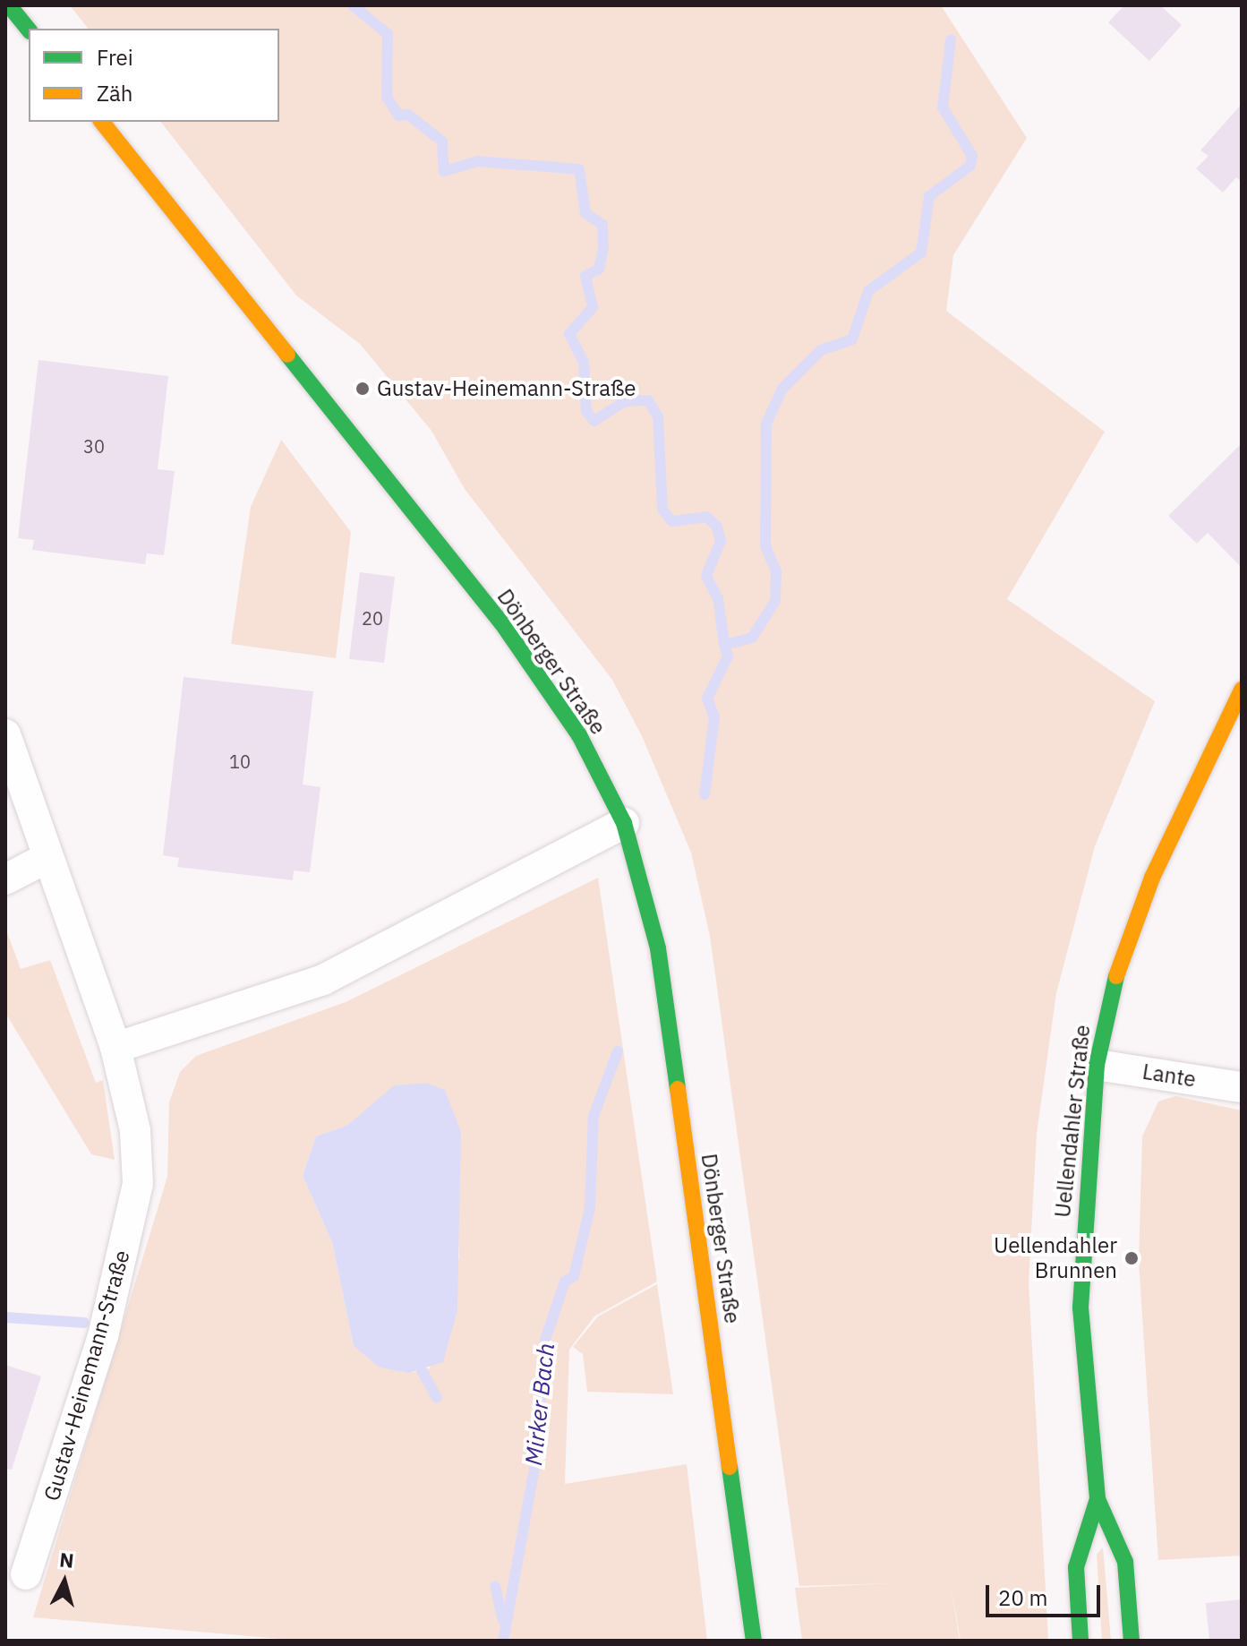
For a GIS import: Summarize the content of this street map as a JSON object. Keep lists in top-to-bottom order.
{
  "streets": {
    "street": [
      "Dönberger Straße",
      "Lante",
      "Uellendahler Straße",
      "Gustav-Heinemann-Straße"
    ]
  },
  "crossings": [
    ["Lante", "Uellendahler Straße"]
  ],
  "water": ["Mirker Bach"],
  "places": ["Gustav-Heinemann-Straße", "Uellendahler Brunnen"],
  "house_numbers": ["30", "20", "10"],
  "legend": ["Frei", "Zäh"],
  "scale_bar": "20 m",
  "north": "top"
}
